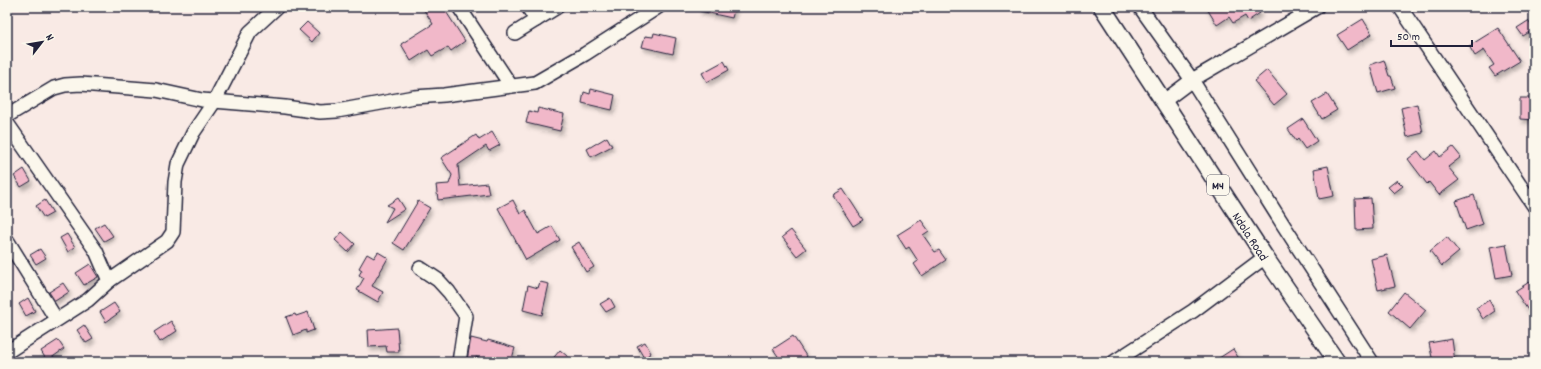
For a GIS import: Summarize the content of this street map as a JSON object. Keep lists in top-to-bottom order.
{
  "streets": {
    "main road": ["M4", "Ndola Road"]
  },
  "scale_bar": "50 m",
  "north": "top right"
}
